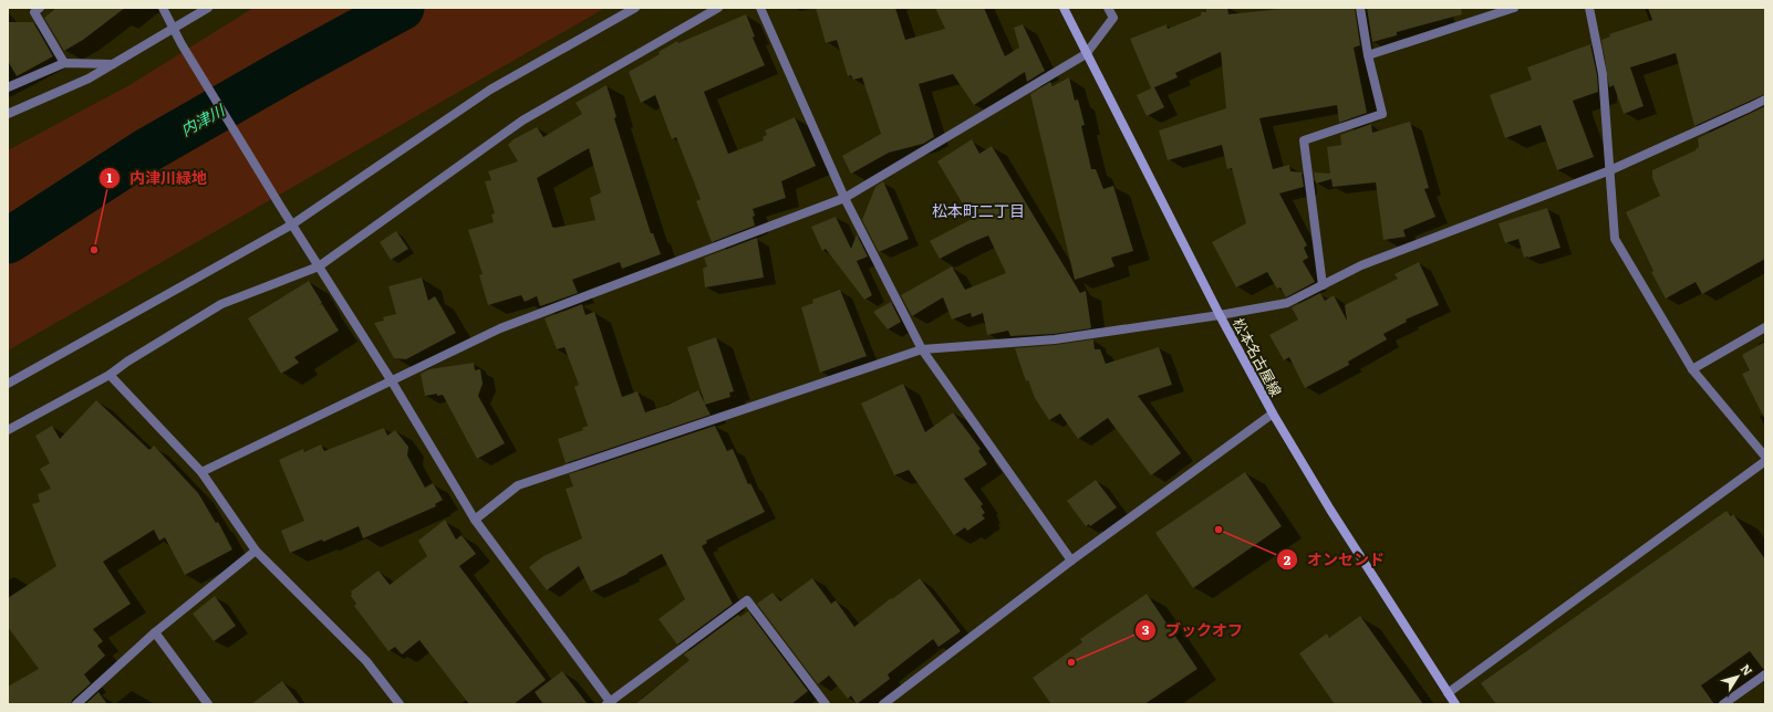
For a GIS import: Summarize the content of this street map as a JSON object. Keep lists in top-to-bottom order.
{
  "streets": {
    "main road": ["松本名古屋線"]
  },
  "districts": ["松本町二丁目"],
  "water": ["内津川"],
  "places": ["内津川緑地", "オンセンド", "ブックオフ"],
  "north": "top right"
}
